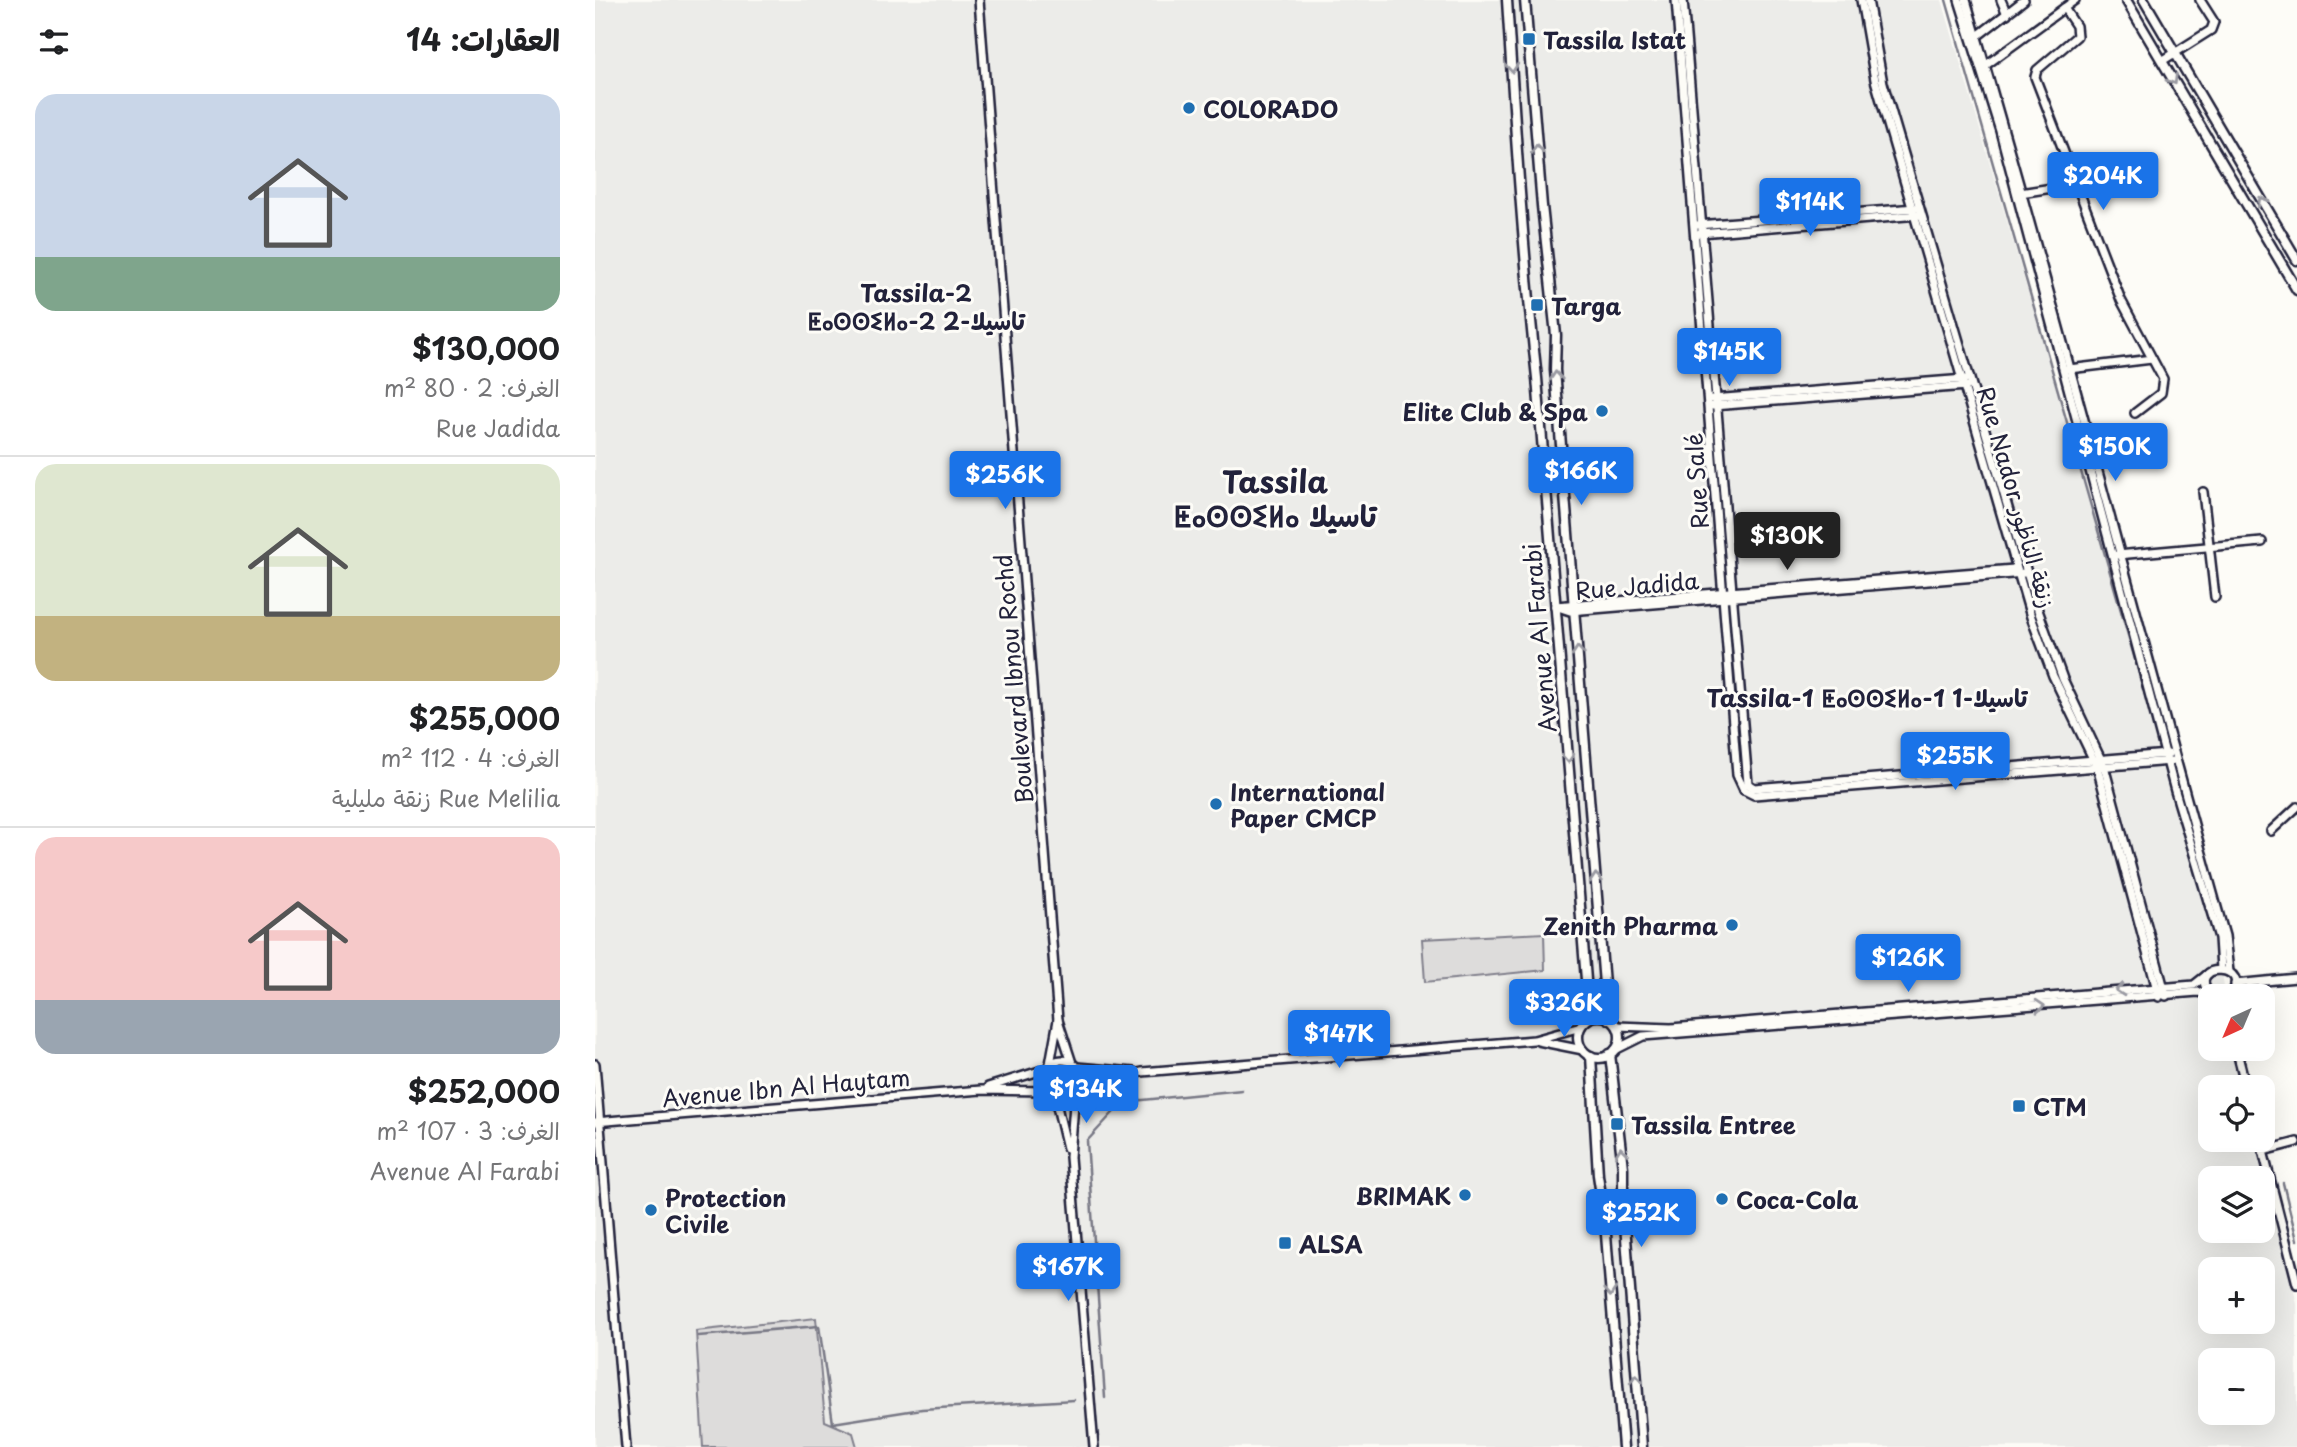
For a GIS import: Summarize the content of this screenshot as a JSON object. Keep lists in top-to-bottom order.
{
  "streets": {
    "street": [
      "Rue Salé",
      "Rue Nador زنقة الناظور",
      "Rue Jadida",
      "Avenue Al Farabi",
      "Boulevard Ibnou Rochd",
      "Avenue Ibn Al Haytam"
    ]
  },
  "crossings": [
    ["Rue Salé", "Rue Nador زنقة الناظور"],
    ["Rue Salé", "Rue Jadida"],
    ["Rue Nador زنقة الناظور", "Rue Jadida"],
    ["Rue Jadida", "Avenue Al Farabi"],
    ["Boulevard Ibnou Rochd", "Avenue Ibn Al Haytam"]
  ],
  "districts": ["Tassila-2 ⵟⴰⵙⵙⵉⵍⴰ-2 2-تاسيلا", "Tassila ⵟⴰⵙⵙⵉⵍⴰ تاسيلا", "Tassila-1 ⵟⴰⵙⵙⵉⵍⴰ-1 1-تاسيلا"],
  "places": {
    "transit": [
      "Tassila Istat",
      "Targa",
      "CTM",
      "Tassila Entree",
      "ALSA"
    ],
    "other": [
      "COLORADO",
      "Elite Club & Spa",
      "International Paper CMCP",
      "Zenith Pharma",
      "BRIMAK",
      "Coca-Cola",
      "Protection Civile"
    ]
  },
  "north": "bottom left",
  "page": {
    "heading": "العقارات: 14",
    "list": [
      {
        "name": "$130,000",
        "note": "الغرف: 2 · 80 m² · Rue Jadida"
      },
      {
        "name": "$255,000",
        "note": "الغرف: 4 · 112 m² · Rue Melilia زنقة مليلية"
      },
      {
        "name": "$252,000",
        "note": "الغرف: 3 · 107 m² · Avenue Al Farabi"
      }
    ],
    "price": [
      "$204K",
      "$114K",
      "$145K",
      "$150K",
      "$166K",
      "$256K",
      "$130K",
      "$255K",
      "$126K",
      "$326K",
      "$147K",
      "$134K",
      "$252K",
      "$167K"
    ],
    "map_buttons": ["+", "−"]
  }
}
